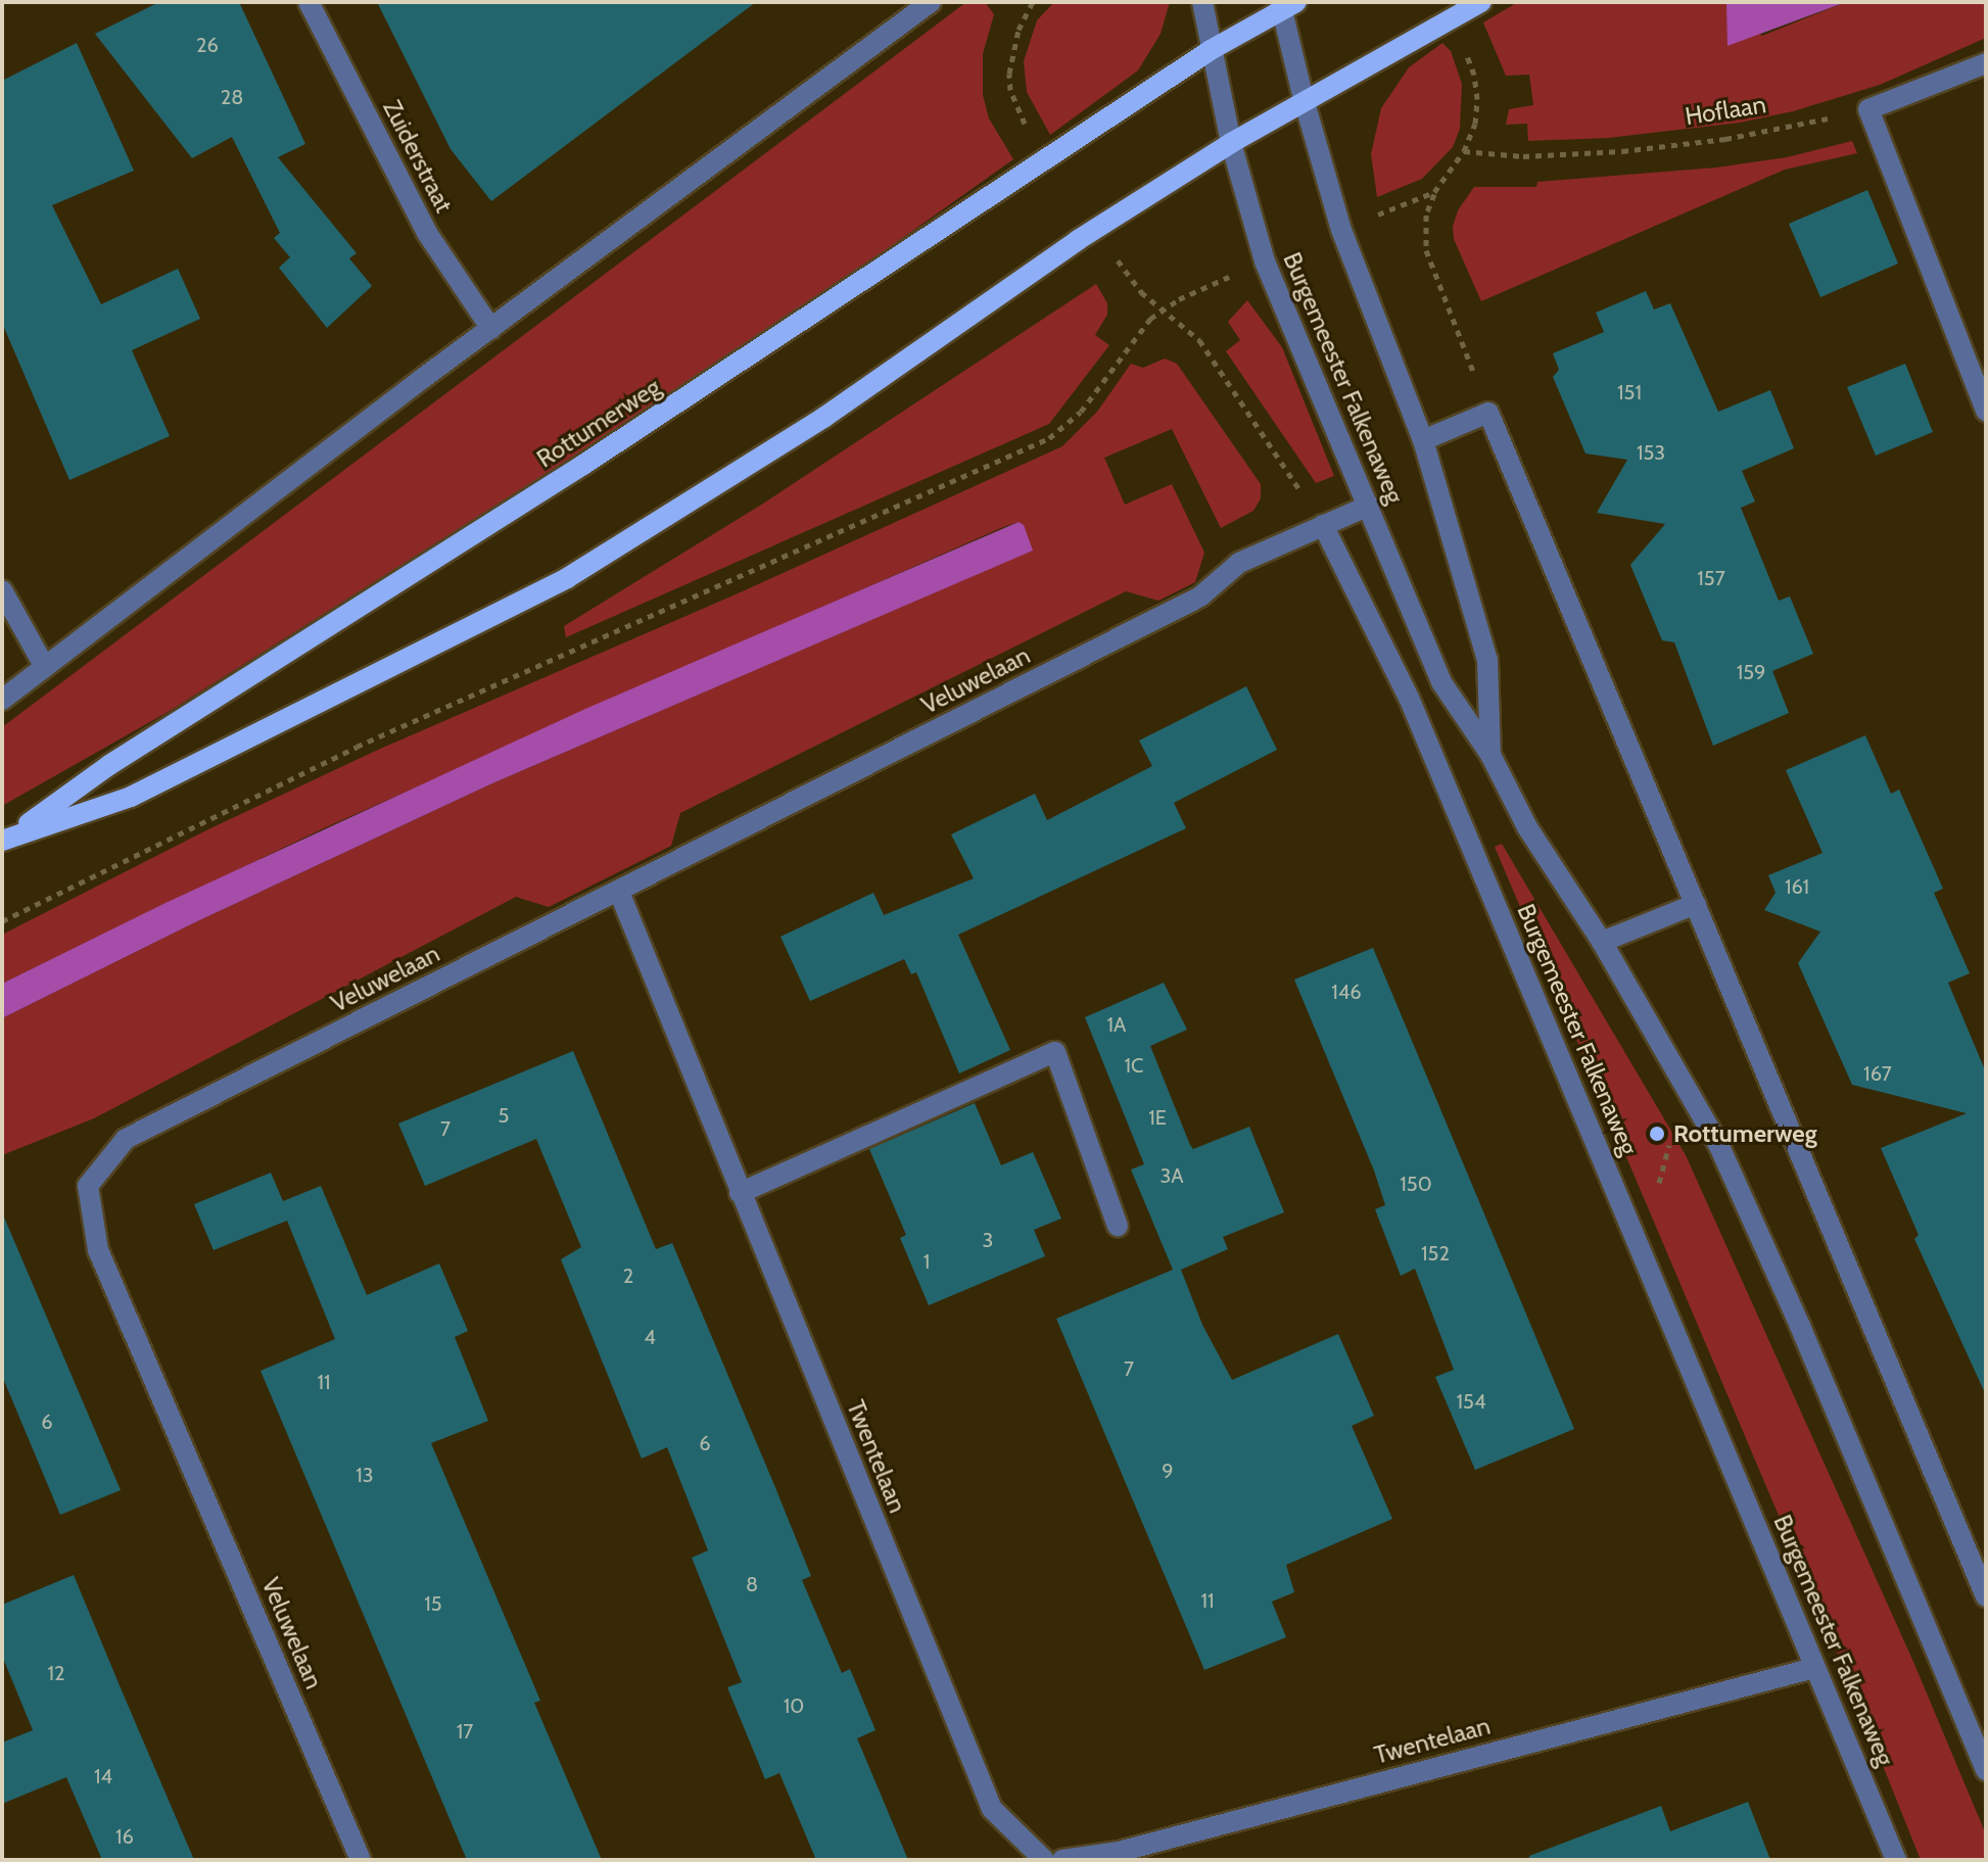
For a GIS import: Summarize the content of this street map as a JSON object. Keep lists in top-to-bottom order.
{
  "streets": {
    "main road": ["Rottumerweg"],
    "street": [
      "Zuiderstraat",
      "Burgemeester Falkenaweg",
      "Veluwelaan",
      "Twentelaan"
    ],
    "path": ["Hoflaan"]
  },
  "crossings": [
    ["Burgemeester Falkenaweg", "Rottumerweg"],
    ["Burgemeester Falkenaweg", "Veluwelaan"],
    ["Burgemeester Falkenaweg", "Twentelaan"],
    ["Veluwelaan", "Twentelaan"]
  ],
  "places": ["Rottumerweg"],
  "house_numbers": [
    "26",
    "28",
    "151",
    "153",
    "157",
    "159",
    "161",
    "146",
    "1A",
    "1C",
    "167",
    "5",
    "1E",
    "7",
    "3A",
    "150",
    "3",
    "152",
    "1",
    "2",
    "4",
    "7",
    "11",
    "154",
    "6",
    "6",
    "9",
    "13",
    "8",
    "11",
    "15",
    "12",
    "10",
    "17",
    "14",
    "16"
  ]
}
